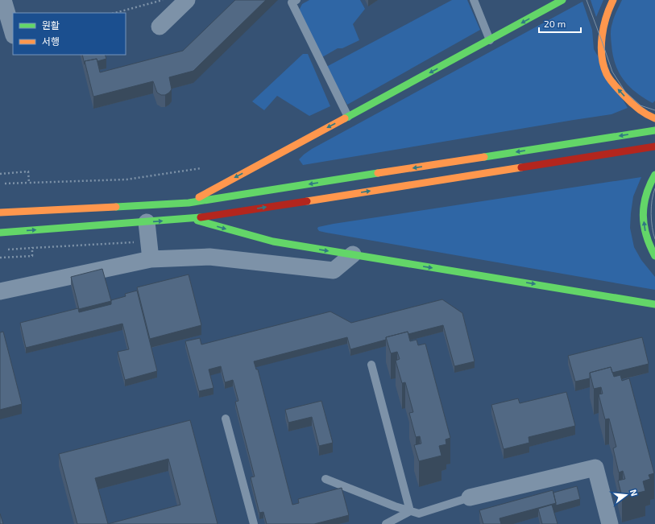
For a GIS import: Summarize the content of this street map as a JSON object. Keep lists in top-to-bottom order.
{
  "legend": ["원활", "서행"],
  "scale_bar": "20 m",
  "north": "right"
}
